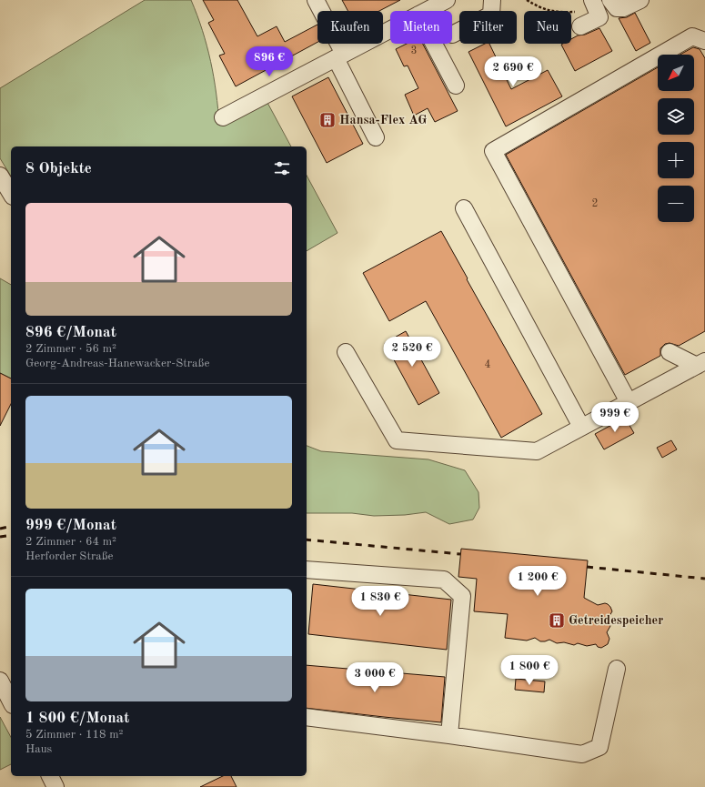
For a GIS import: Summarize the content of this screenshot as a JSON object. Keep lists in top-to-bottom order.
{
  "places": {
    "building": ["Hansa-Flex AG", "Getreidespeicher"]
  },
  "house_numbers": ["3", "2", "4"],
  "north": "bottom left",
  "page": {
    "chip": [
      "Kaufen",
      "Mieten",
      "Filter",
      "Neu"
    ],
    "price": [
      "896 €",
      "2 690 €",
      "2 520 €",
      "999 €",
      "1 200 €",
      "1 830 €",
      "1 800 €",
      "3 000 €"
    ],
    "map_buttons": ["+", "−"],
    "heading": "8 Objekte",
    "list": [
      {
        "name": "896 €/Monat",
        "note": "2 Zimmer · 56 m² · Georg-Andreas-Hanewacker-Straße"
      },
      {
        "name": "999 €/Monat",
        "note": "2 Zimmer · 64 m² · Herforder Straße"
      },
      {
        "name": "1 800 €/Monat",
        "note": "5 Zimmer · 118 m² · Haus"
      }
    ]
  }
}
